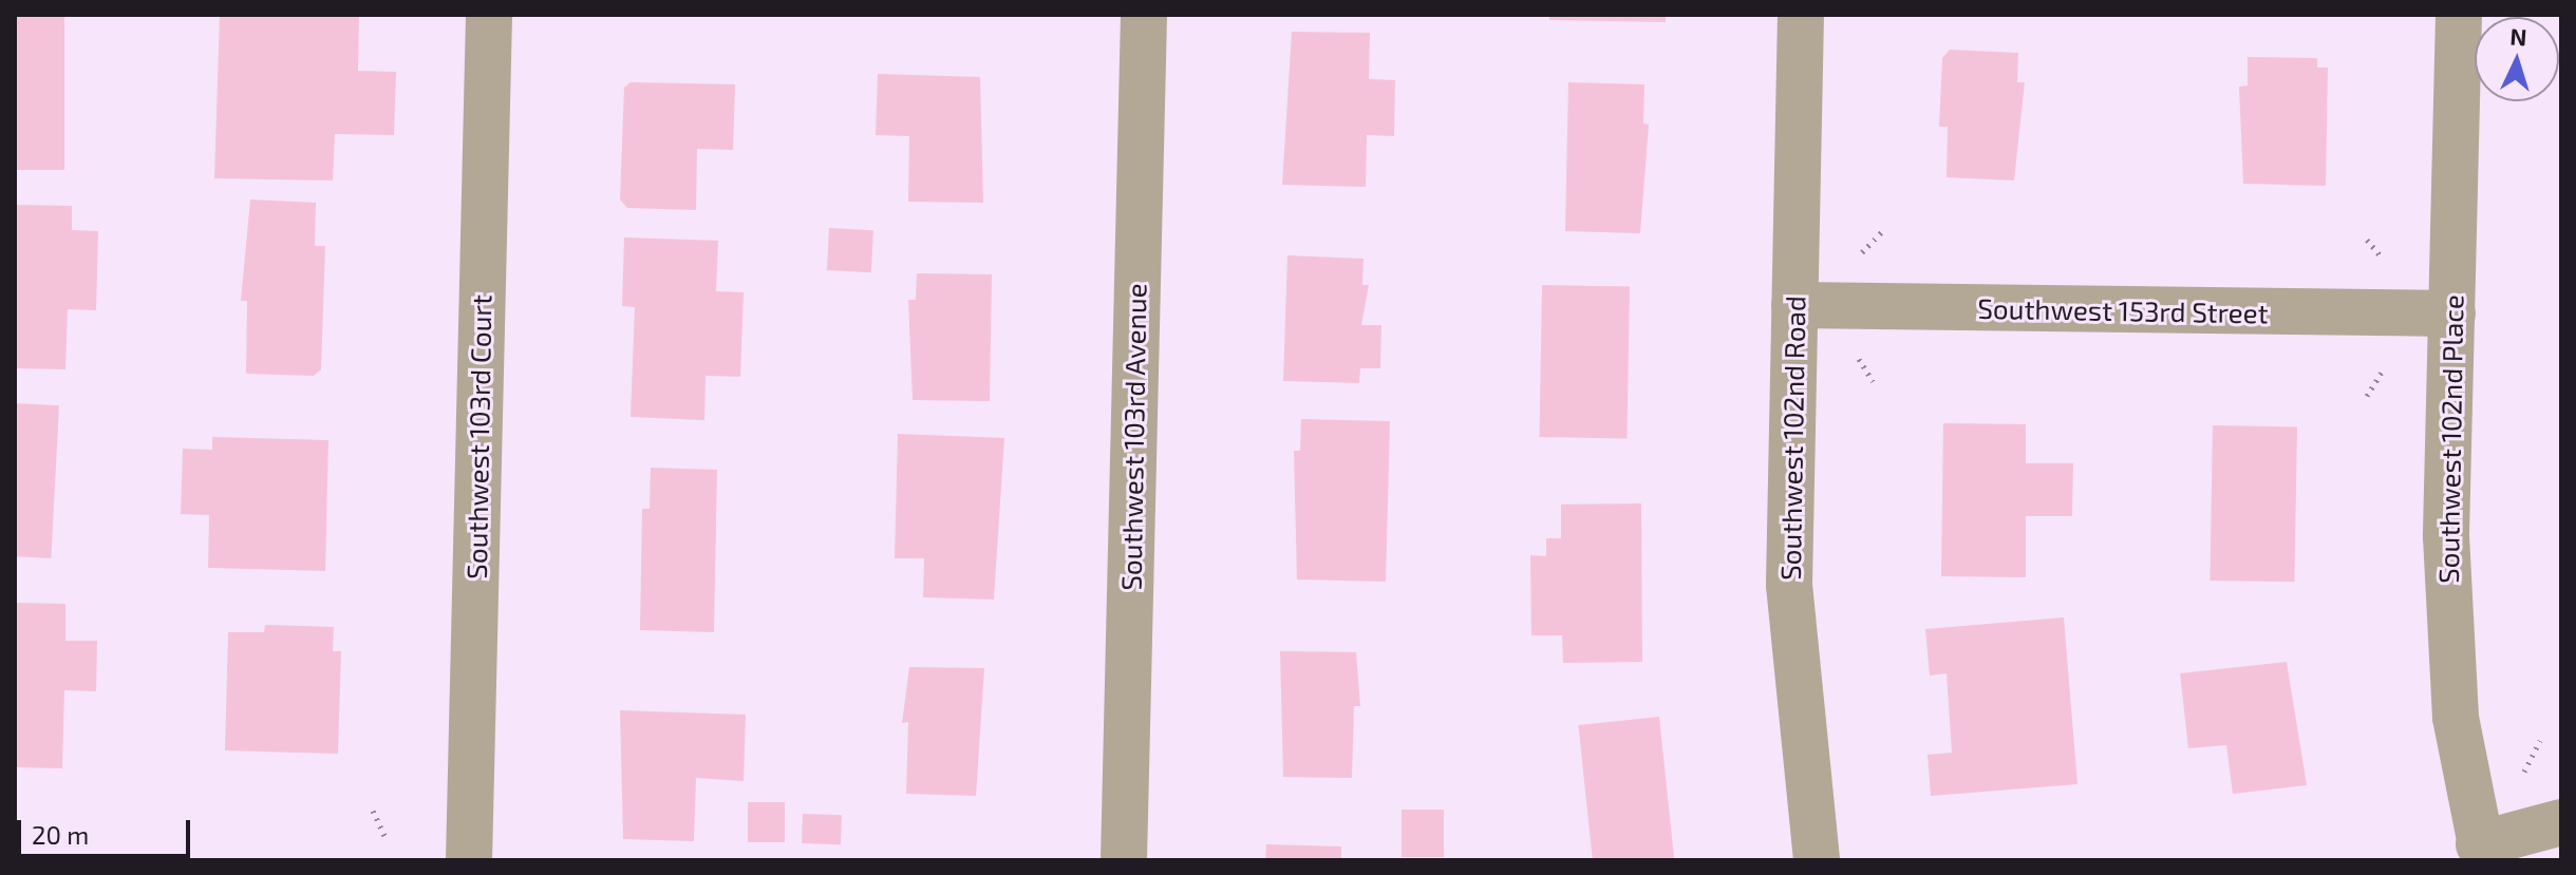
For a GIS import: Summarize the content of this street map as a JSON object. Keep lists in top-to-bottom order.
{
  "streets": {
    "street": [
      "Southwest 153rd Street",
      "Southwest 103rd Court",
      "Southwest 103rd Avenue",
      "Southwest 102nd Road",
      "Southwest 102nd Place"
    ]
  },
  "crossings": [
    ["Southwest 153rd Street", "Southwest 102nd Road"],
    ["Southwest 153rd Street", "Southwest 102nd Place"]
  ],
  "scale_bar": "20 m",
  "north": "top"
}
